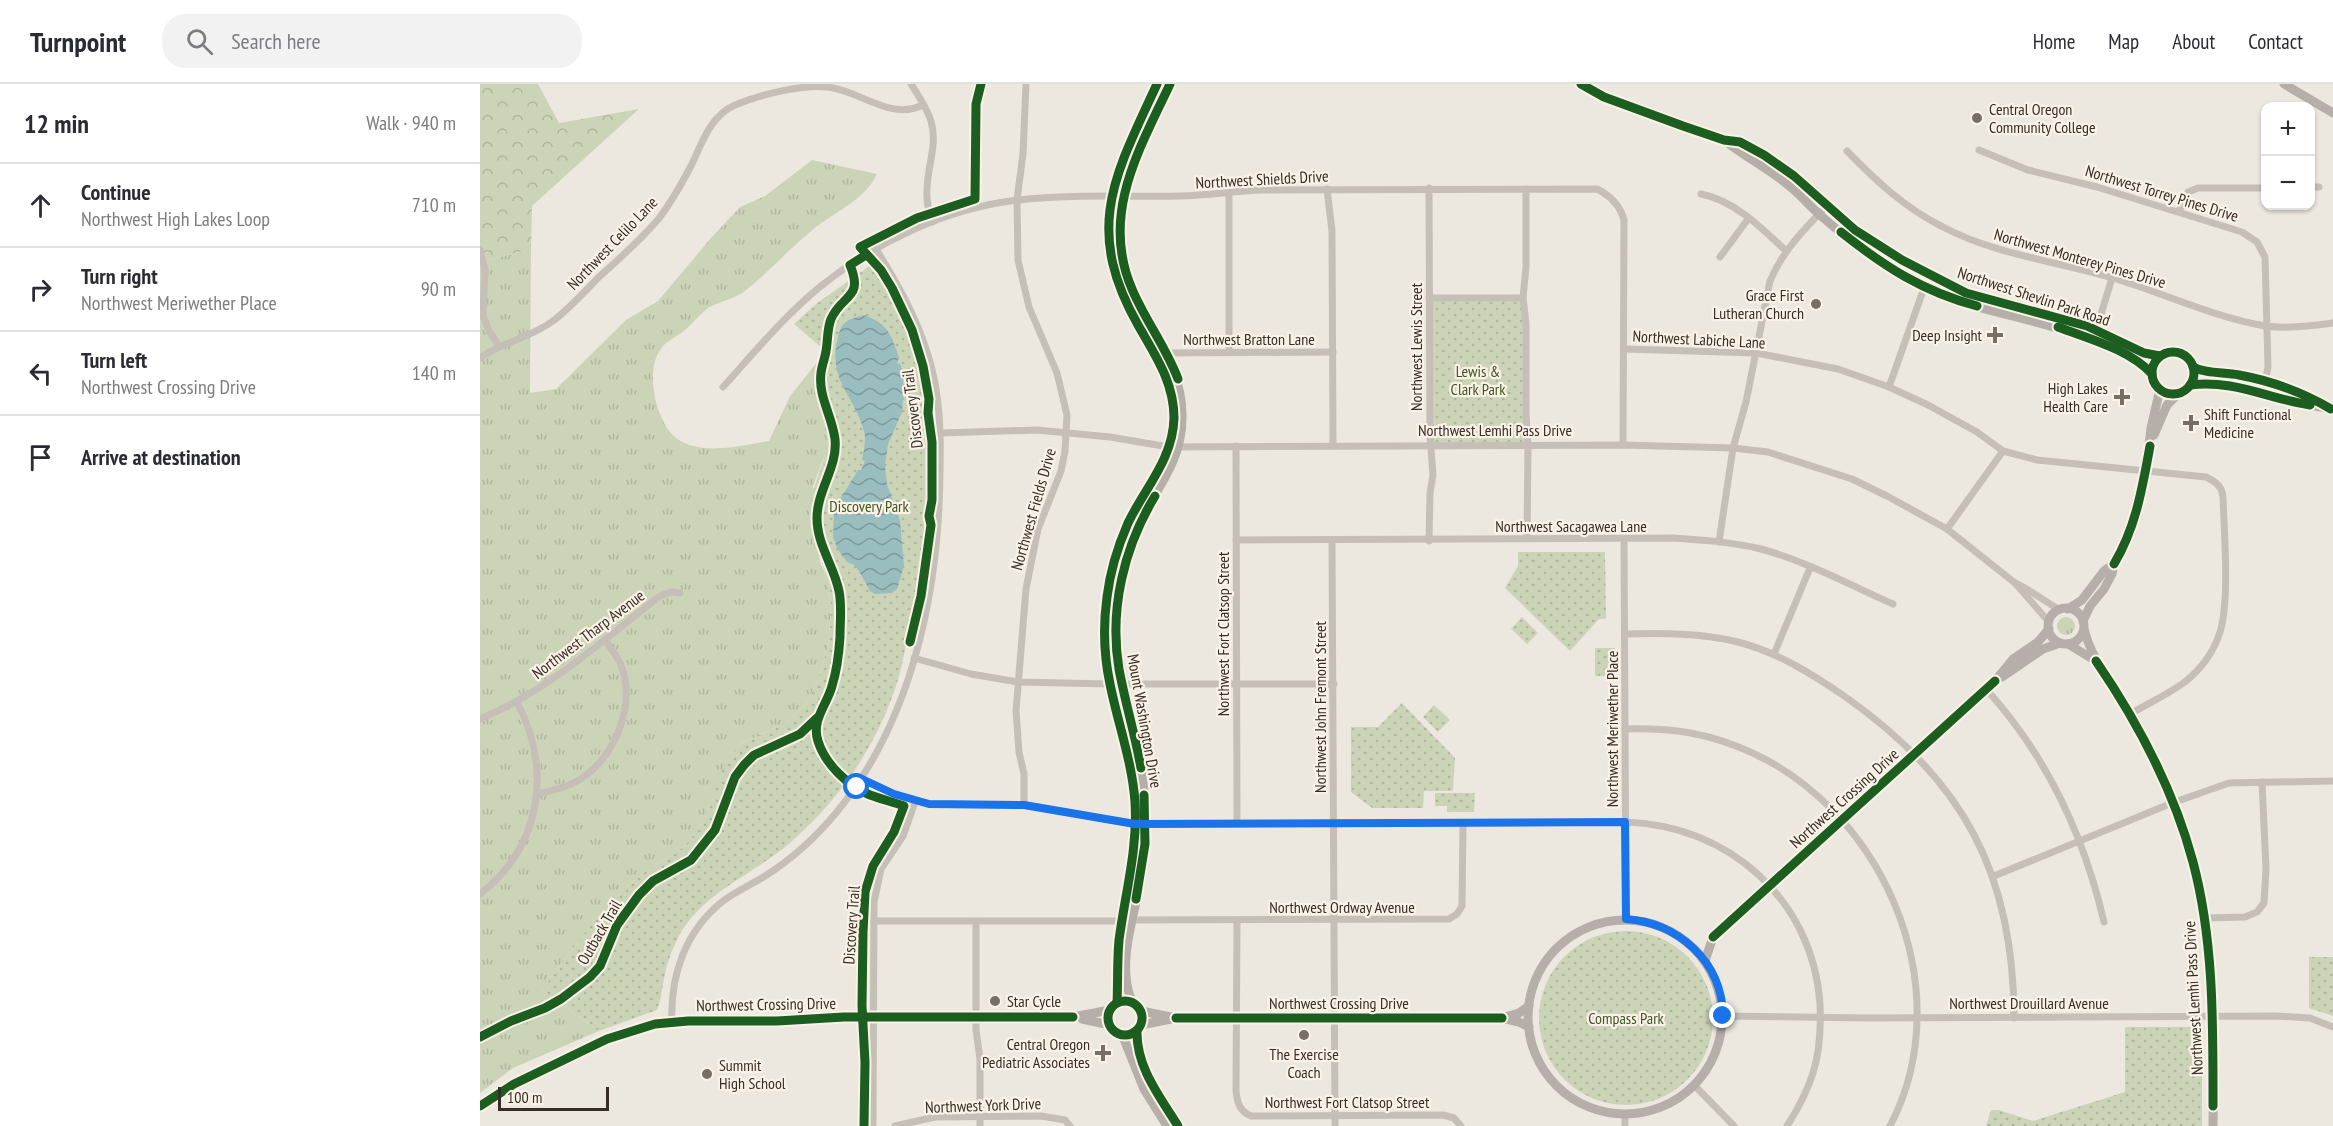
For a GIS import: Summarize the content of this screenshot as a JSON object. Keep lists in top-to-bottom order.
{
  "streets": {
    "main road": [
      "Northwest Shevlin Park Road",
      "Northwest Lemhi Pass Drive",
      "Mount Washington Drive",
      "Northwest Crossing Drive"
    ],
    "street": [
      "Northwest Shields Drive",
      "Northwest Torrey Pines Drive",
      "Northwest Celilo Lane",
      "Northwest Monterey Pines Drive",
      "Northwest Bratton Lane",
      "Northwest Labiche Lane",
      "Northwest Lewis Street",
      "Northwest Fields Drive",
      "Northwest Sacagawea Lane",
      "Northwest Tharp Avenue",
      "Northwest Fort Clatsop Street",
      "Northwest John Fremont Street",
      "Northwest Meriwether Place",
      "Northwest Ordway Avenue",
      "Northwest Drouillard Avenue",
      "Northwest York Drive"
    ],
    "cycle path": ["Discovery Trail", "Outback Trail"]
  },
  "crossings": [
    ["Northwest Shields Drive", "Northwest Labiche Lane"],
    ["Northwest Shields Drive", "Northwest Lewis Street"],
    ["Northwest Shields Drive", "Northwest Lemhi Pass Drive"],
    ["Northwest Shields Drive", "Northwest Fields Drive"],
    ["Northwest Shields Drive", "Mount Washington Drive"],
    ["Northwest Torrey Pines Drive", "Northwest Monterey Pines Drive"],
    ["Northwest Bratton Lane", "Mount Washington Drive"],
    ["Northwest Labiche Lane", "Northwest Lemhi Pass Drive"],
    ["Northwest Lewis Street", "Northwest Lemhi Pass Drive"],
    ["Northwest Lewis Street", "Northwest Sacagawea Lane"],
    ["Northwest Lemhi Pass Drive", "Northwest Fields Drive"],
    ["Northwest Lemhi Pass Drive", "Northwest Fort Clatsop Street"],
    ["Northwest Lemhi Pass Drive", "Mount Washington Drive"],
    ["Northwest Lemhi Pass Drive", "Northwest Crossing Drive"],
    ["Northwest Lemhi Pass Drive", "Northwest Drouillard Avenue"],
    ["Northwest Sacagawea Lane", "Northwest Fort Clatsop Street"],
    ["Northwest Sacagawea Lane", "Northwest John Fremont Street"],
    ["Northwest Sacagawea Lane", "Northwest Meriwether Place"],
    ["Northwest Fort Clatsop Street", "Northwest John Fremont Street"],
    ["Northwest Fort Clatsop Street", "Northwest Crossing Drive"],
    ["Northwest Fort Clatsop Street", "Northwest Ordway Avenue"],
    ["Northwest John Fremont Street", "Northwest Crossing Drive"],
    ["Northwest John Fremont Street", "Northwest Ordway Avenue"],
    ["Mount Washington Drive", "Northwest Crossing Drive"],
    ["Mount Washington Drive", "Northwest Ordway Avenue"],
    ["Northwest Meriwether Place", "Northwest Crossing Drive"],
    ["Northwest Meriwether Place", "Northwest Drouillard Avenue"],
    ["Northwest Crossing Drive", "Northwest Drouillard Avenue"]
  ],
  "parks": ["Lewis & Clark Park", "Discovery Park", "Compass Park"],
  "places": {
    "other": [
      "Central Oregon Community College",
      "Grace First Lutheran Church",
      "Star Cycle",
      "The Exercise Coach",
      "Summit High School"
    ],
    "health": [
      "Deep Insight",
      "High Lakes Health Care",
      "Shift Functional Medicine",
      "Central Oregon Pediatric Associates"
    ]
  },
  "scale_bar": "100 m",
  "page": {
    "header": "Turnpoint",
    "search": "Search here",
    "nav": [
      "Home",
      "Map",
      "About",
      "Contact"
    ],
    "heading": ["12 min", "Walk · 940 m"],
    "map_buttons": ["+", "−"],
    "list": [
      ["Continue", "Northwest High Lakes Loop", "710 m"],
      ["Turn right", "Northwest Meriwether Place", "90 m"],
      ["Turn left", "Northwest Crossing Drive", "140 m"],
      "Arrive at destination"
    ],
    "scale": "100 m"
  }
}
